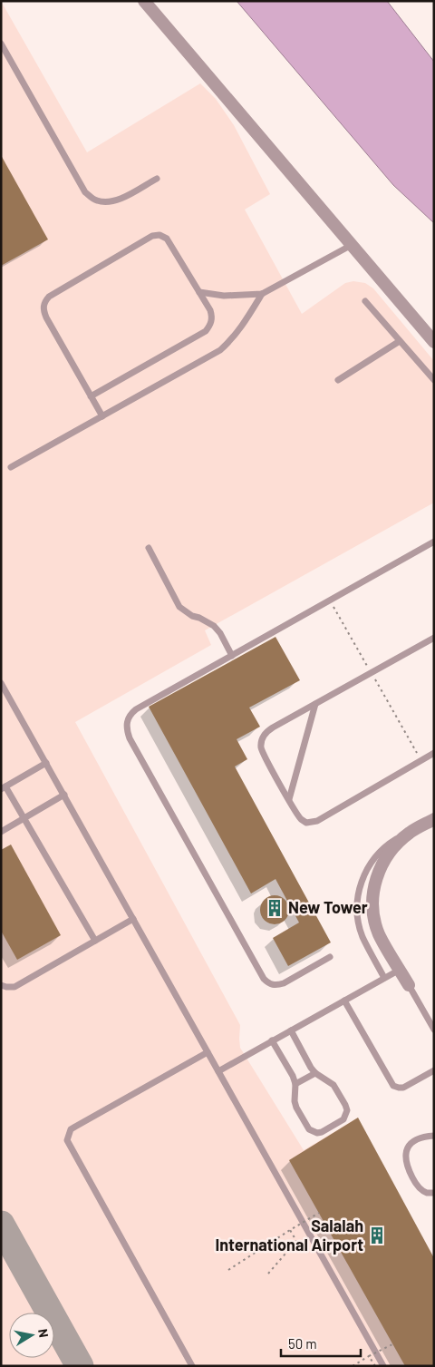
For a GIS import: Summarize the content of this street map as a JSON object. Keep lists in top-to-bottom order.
{
  "places": {
    "building": ["New Tower", "Salalah International Airport"]
  },
  "scale_bar": "50 m",
  "north": "right"
}
